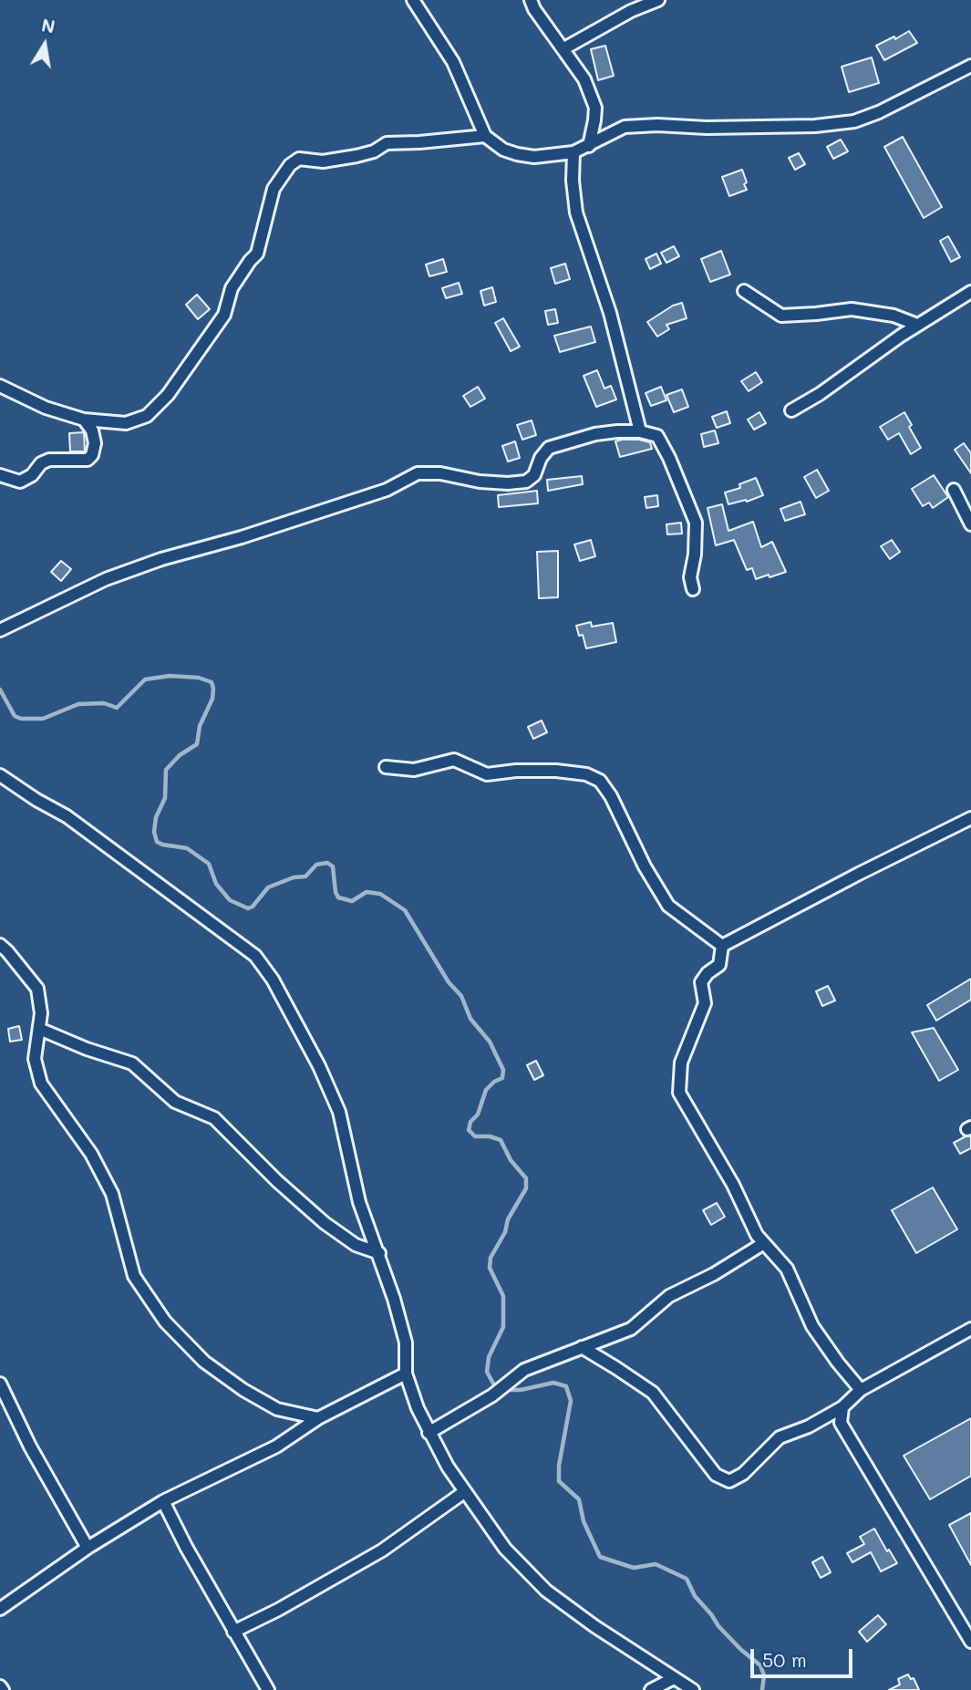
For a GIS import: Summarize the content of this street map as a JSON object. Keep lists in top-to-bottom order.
{
  "scale_bar": "50 m",
  "north": "top"
}
